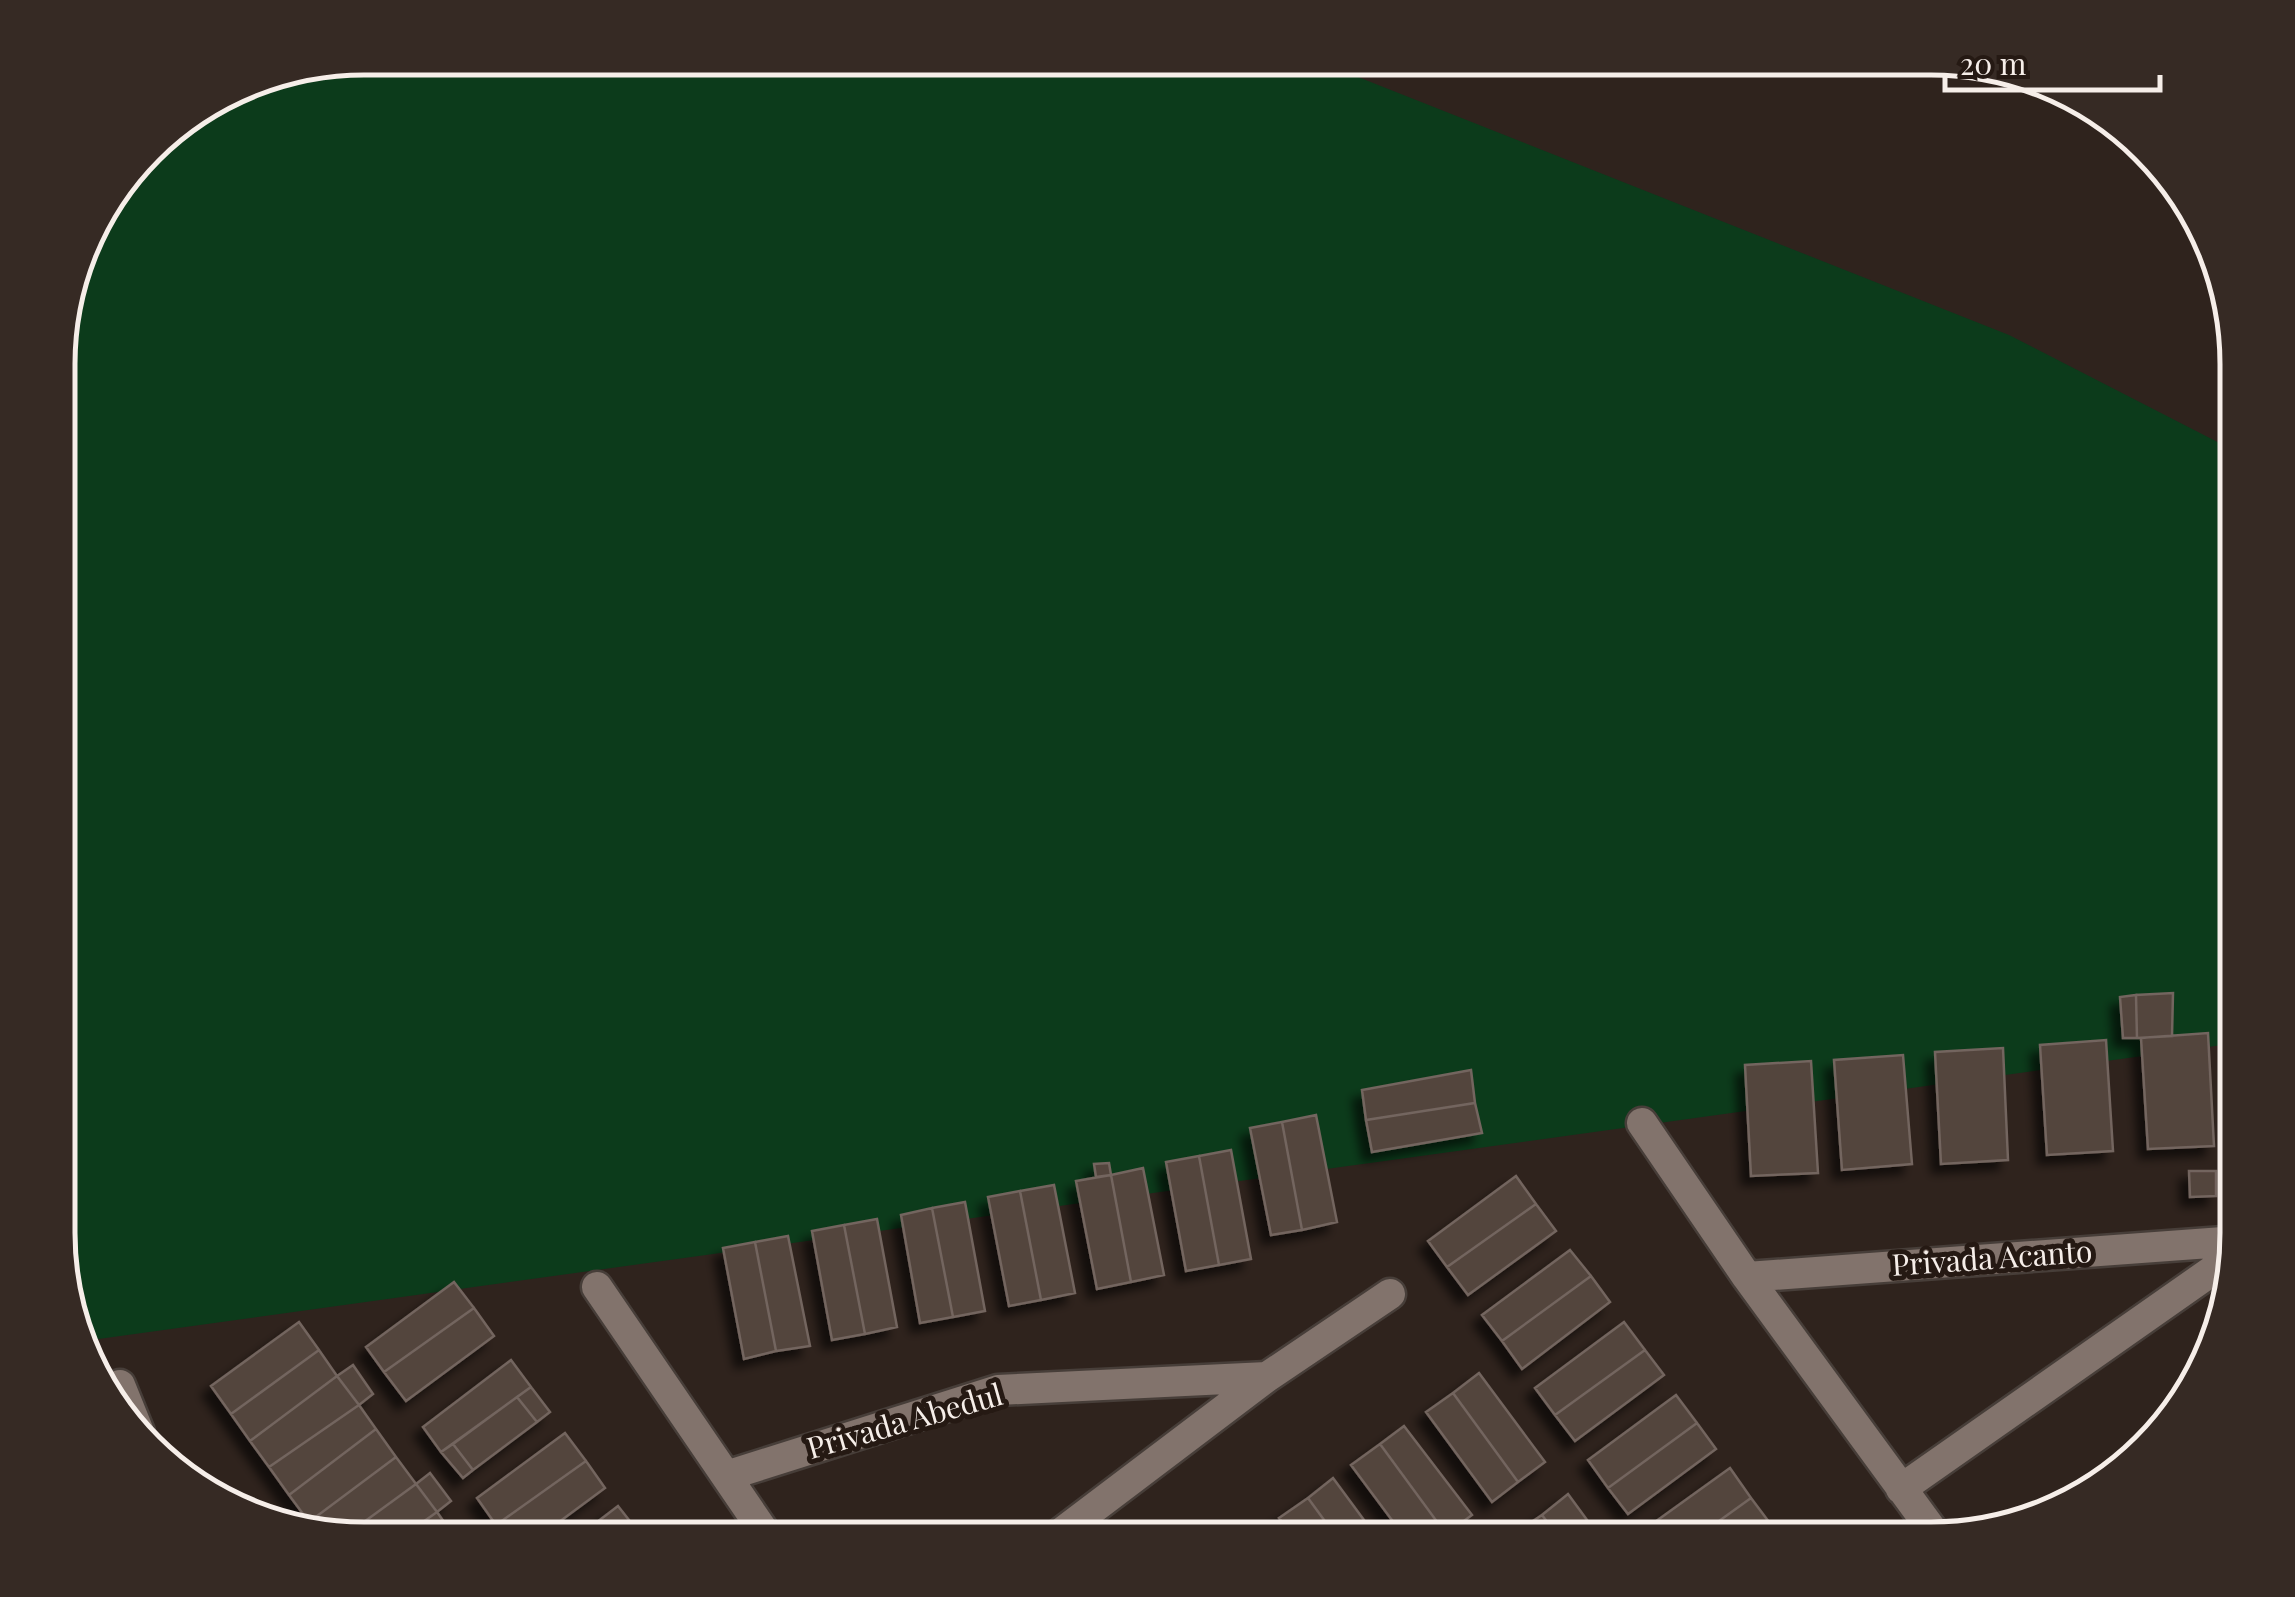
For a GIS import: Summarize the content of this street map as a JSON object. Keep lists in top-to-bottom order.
{
  "streets": {
    "street": ["Privada Acanto", "Privada Abedul"]
  },
  "scale_bar": "20 m"
}
